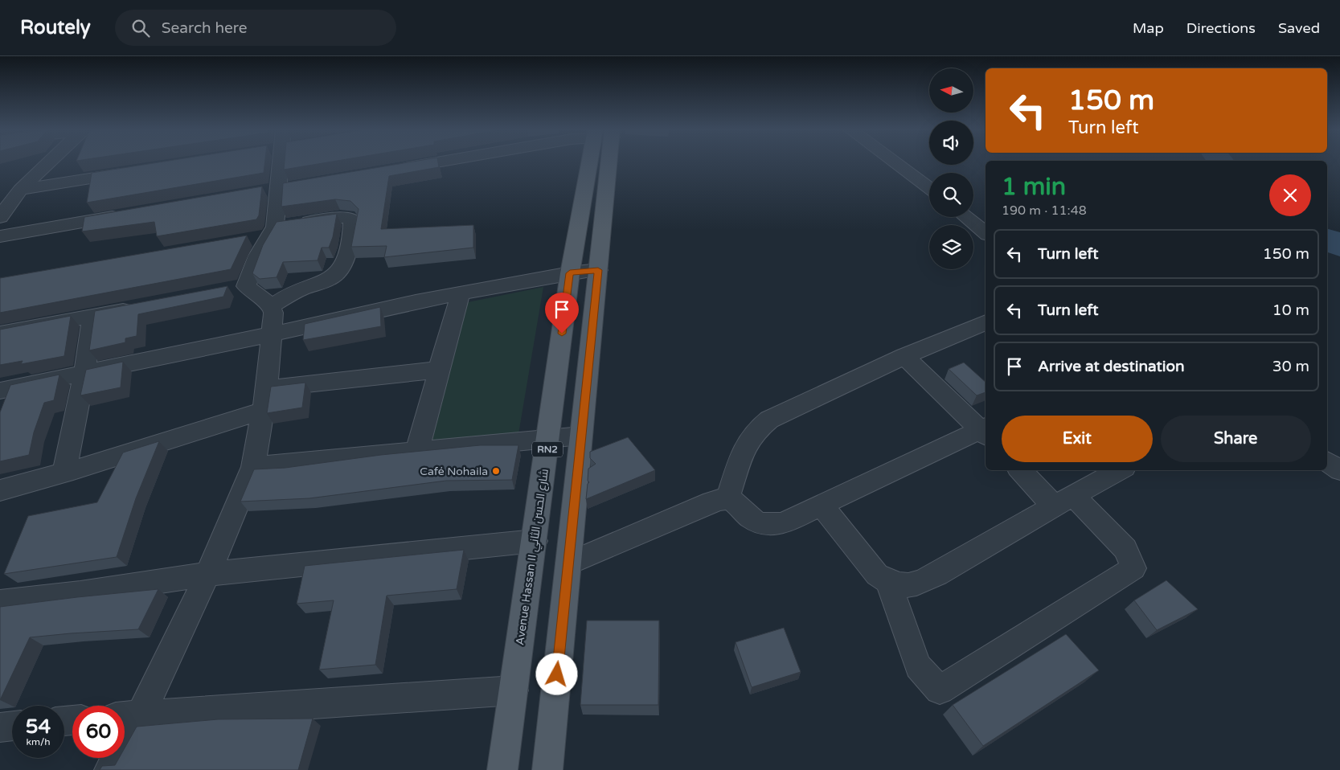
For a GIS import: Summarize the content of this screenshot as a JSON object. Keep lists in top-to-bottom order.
{
  "streets": {
    "main road": ["RN2", "Avenue Hassan II شارع الحسن الثاني"]
  },
  "places": ["Café Nohaila"],
  "north": "left",
  "page": {
    "header": "Routely",
    "search": "Search here",
    "nav": ["Map", "Directions", "Saved"],
    "turn": ["150 m", "Turn left"],
    "heading": ["1 min", "190 m · 11:48"],
    "list": [
      {
        "name": "Turn left",
        "value": "150 m"
      },
      {
        "name": "Turn left",
        "value": "10 m"
      },
      {
        "name": "Arrive at destination",
        "value": "30 m"
      }
    ],
    "buttons": ["Exit", "Share"],
    "speed": "54 km/h",
    "limit": "60"
  }
}
